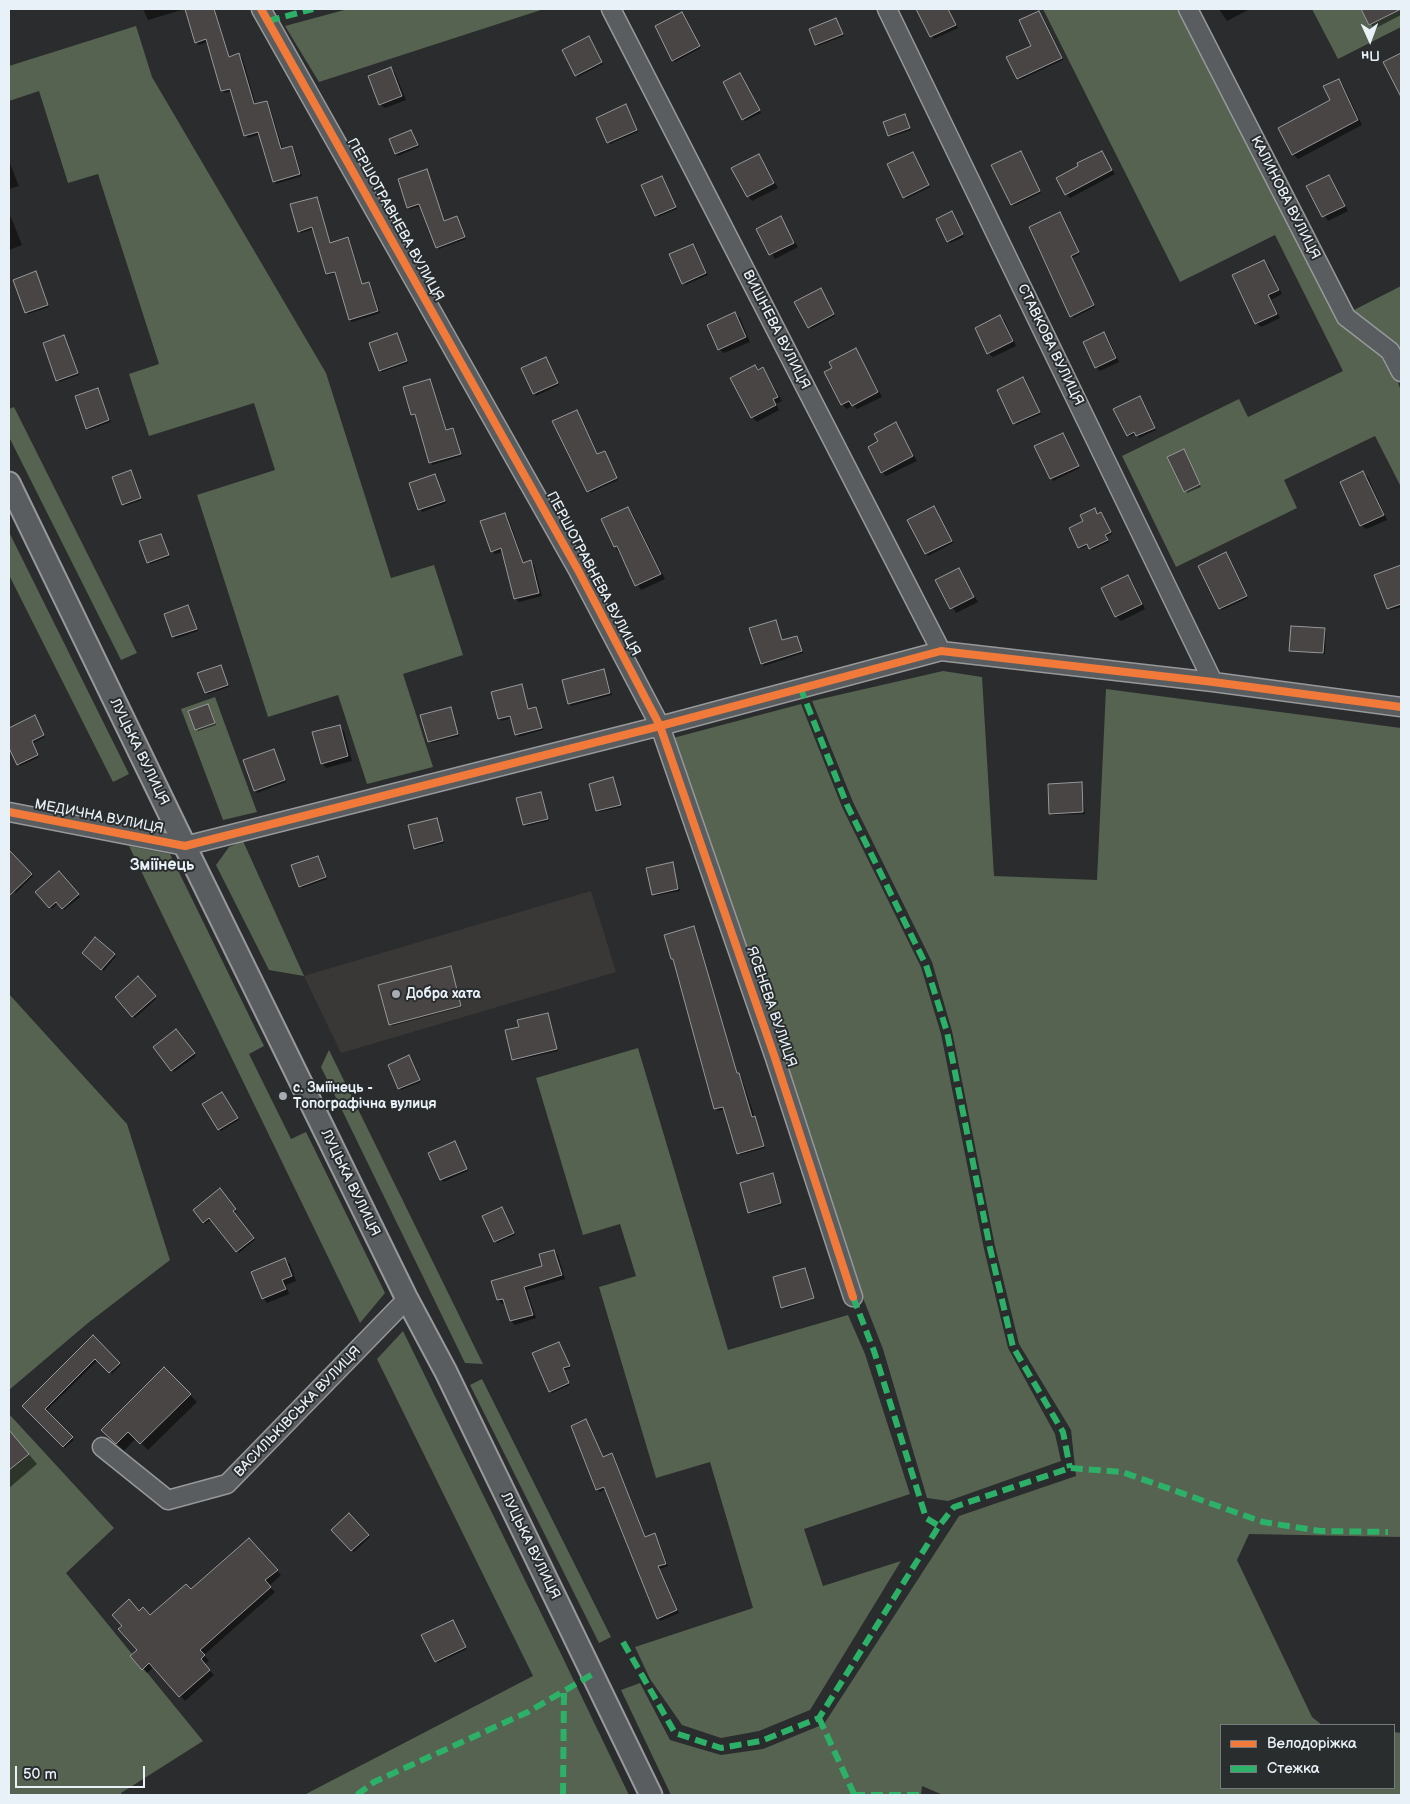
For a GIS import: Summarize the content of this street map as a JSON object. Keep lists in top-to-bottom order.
{
  "streets": {
    "main road": ["ЛУЦЬКА ВУЛИЦЯ"],
    "street": [
      "КАЛИНОВА ВУЛИЦЯ",
      "ПЕРШОТРАВНЕВА ВУЛИЦЯ",
      "ВИШНЕВА ВУЛИЦЯ",
      "СТАВКОВА ВУЛИЦЯ",
      "МЕДИЧНА ВУЛИЦЯ",
      "ЯСЕНЕВА ВУЛИЦЯ",
      "ВАСИЛЬКІВСЬКА ВУЛИЦЯ"
    ]
  },
  "crossings": [
    ["ПЕРШОТРАВНЕВА ВУЛИЦЯ", "ЯСЕНЕВА ВУЛИЦЯ"],
    ["ЛУЦЬКА ВУЛИЦЯ", "МЕДИЧНА ВУЛИЦЯ"],
    ["ЛУЦЬКА ВУЛИЦЯ", "ВАСИЛЬКІВСЬКА ВУЛИЦЯ"]
  ],
  "districts": ["Зміїнець"],
  "places": ["Добра хата", "с. Зміїнець - Топографічна вулиця"],
  "legend": ["Велодоріжка", "Стежка"],
  "scale_bar": "50 m",
  "north": "bottom"
}
